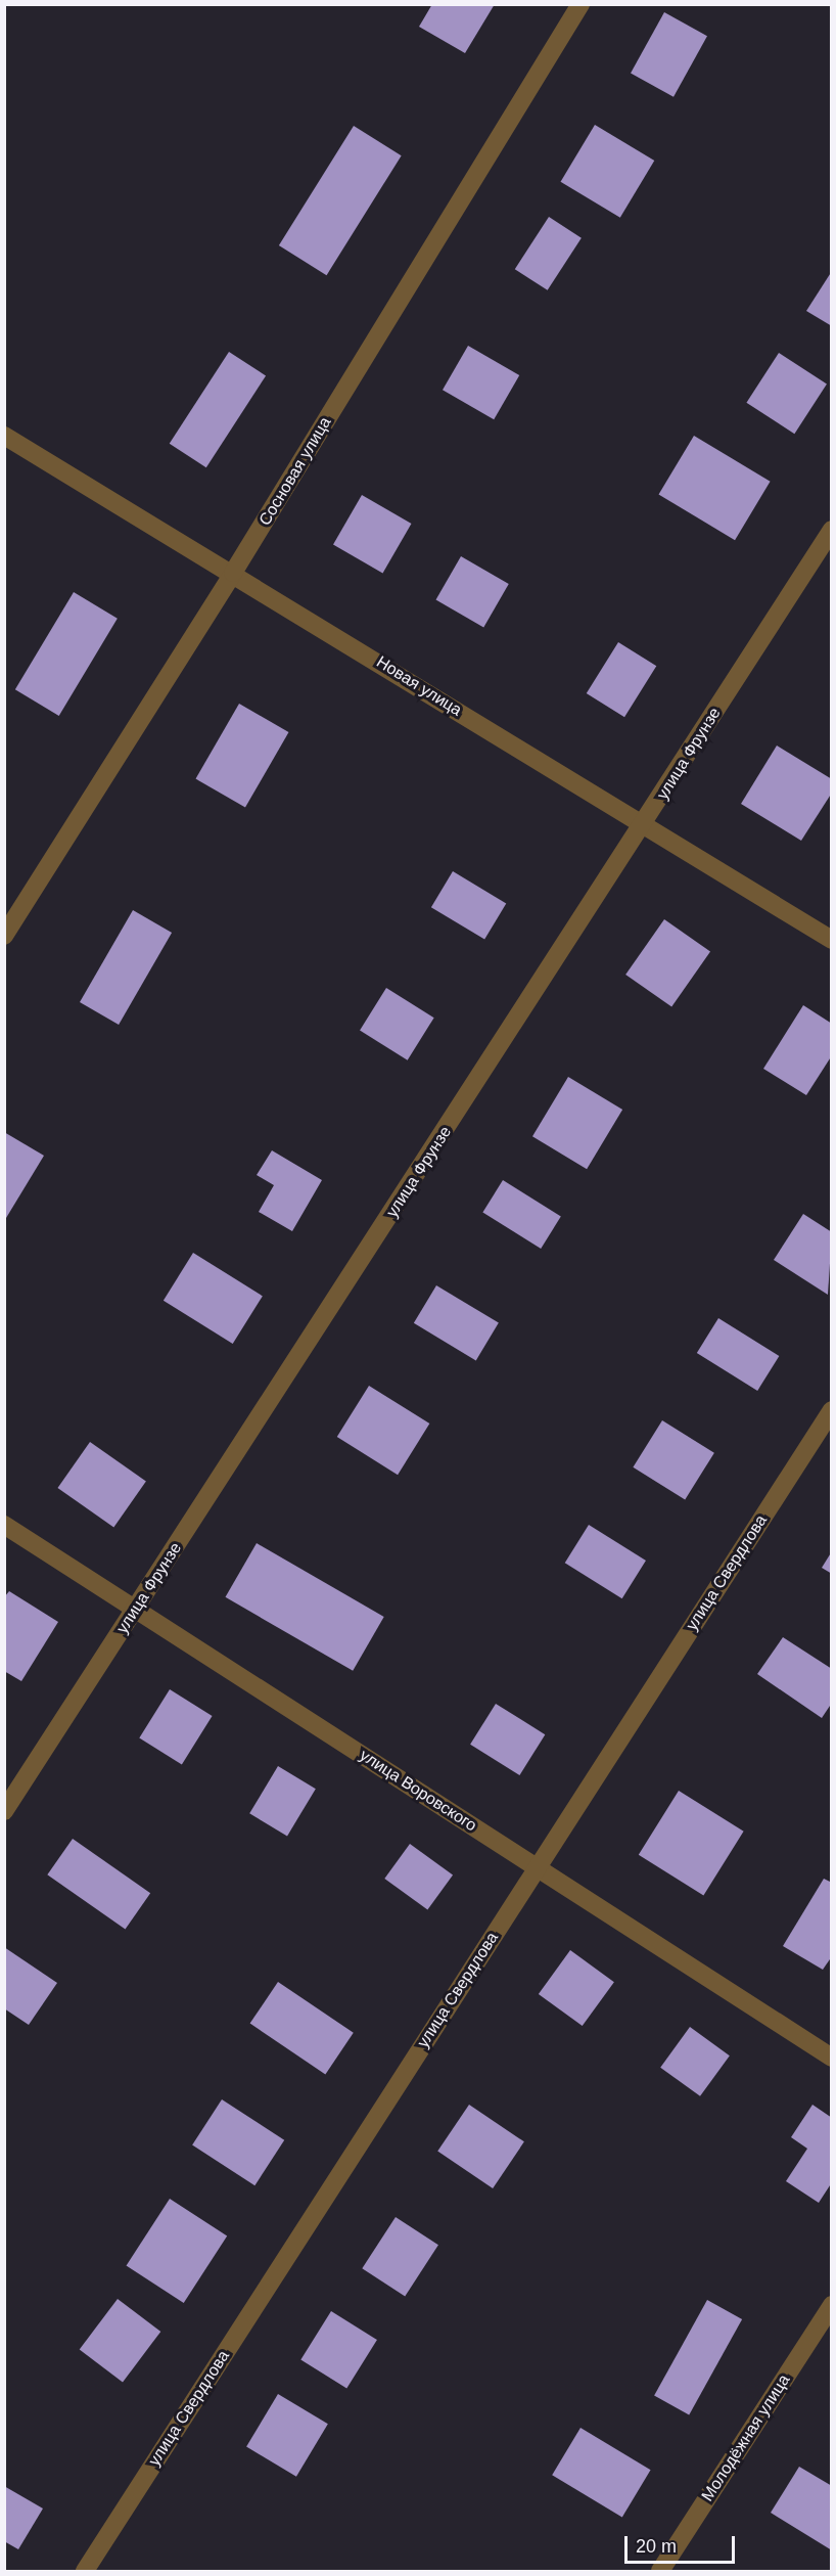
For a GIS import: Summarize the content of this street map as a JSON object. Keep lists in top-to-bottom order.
{
  "streets": {
    "street": [
      "Сосновая улица",
      "Новая улица",
      "улица Фрунзе",
      "улица Свердлова",
      "улица Воровского",
      "Молодёжная улица"
    ]
  },
  "crossings": [
    ["Сосновая улица", "Новая улица"],
    ["Новая улица", "улица Фрунзе"],
    ["улица Фрунзе", "улица Воровского"],
    ["улица Свердлова", "улица Воровского"]
  ],
  "scale_bar": "20 m"
}
